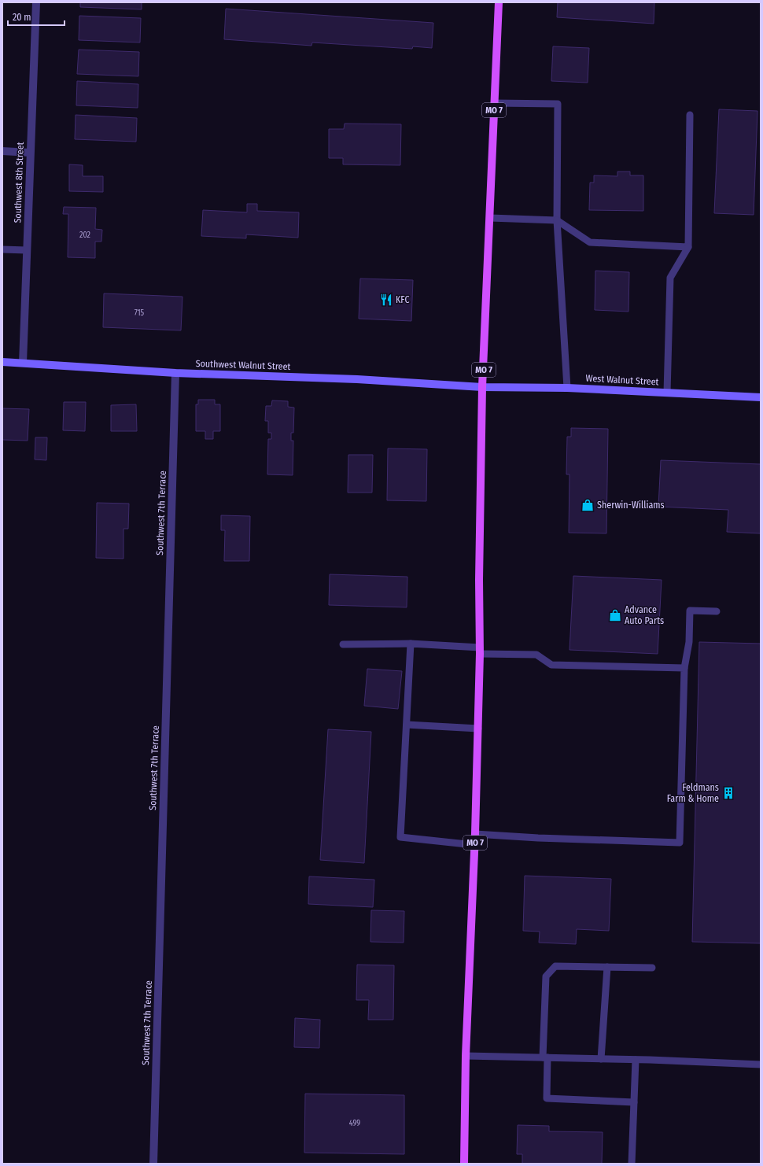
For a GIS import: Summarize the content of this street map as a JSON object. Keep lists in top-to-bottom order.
{
  "streets": {
    "main road": ["MO 7"],
    "street": [
      "Southwest 8th Street",
      "Southwest Walnut Street",
      "West Walnut Street",
      "Southwest 7th Terrace"
    ]
  },
  "crossings": [
    ["MO 7", "Southwest Walnut Street"],
    ["MO 7", "West Walnut Street"],
    ["Southwest 8th Street", "Southwest Walnut Street"],
    ["Southwest Walnut Street", "West Walnut Street"],
    ["Southwest Walnut Street", "Southwest 7th Terrace"]
  ],
  "places": {
    "restaurant": ["KFC"],
    "shop": ["Sherwin-Williams", "Advance Auto Parts"],
    "building": ["Feldmans Farm & Home"]
  },
  "house_numbers": ["202", "715", "499"],
  "scale_bar": "20 m"
}
